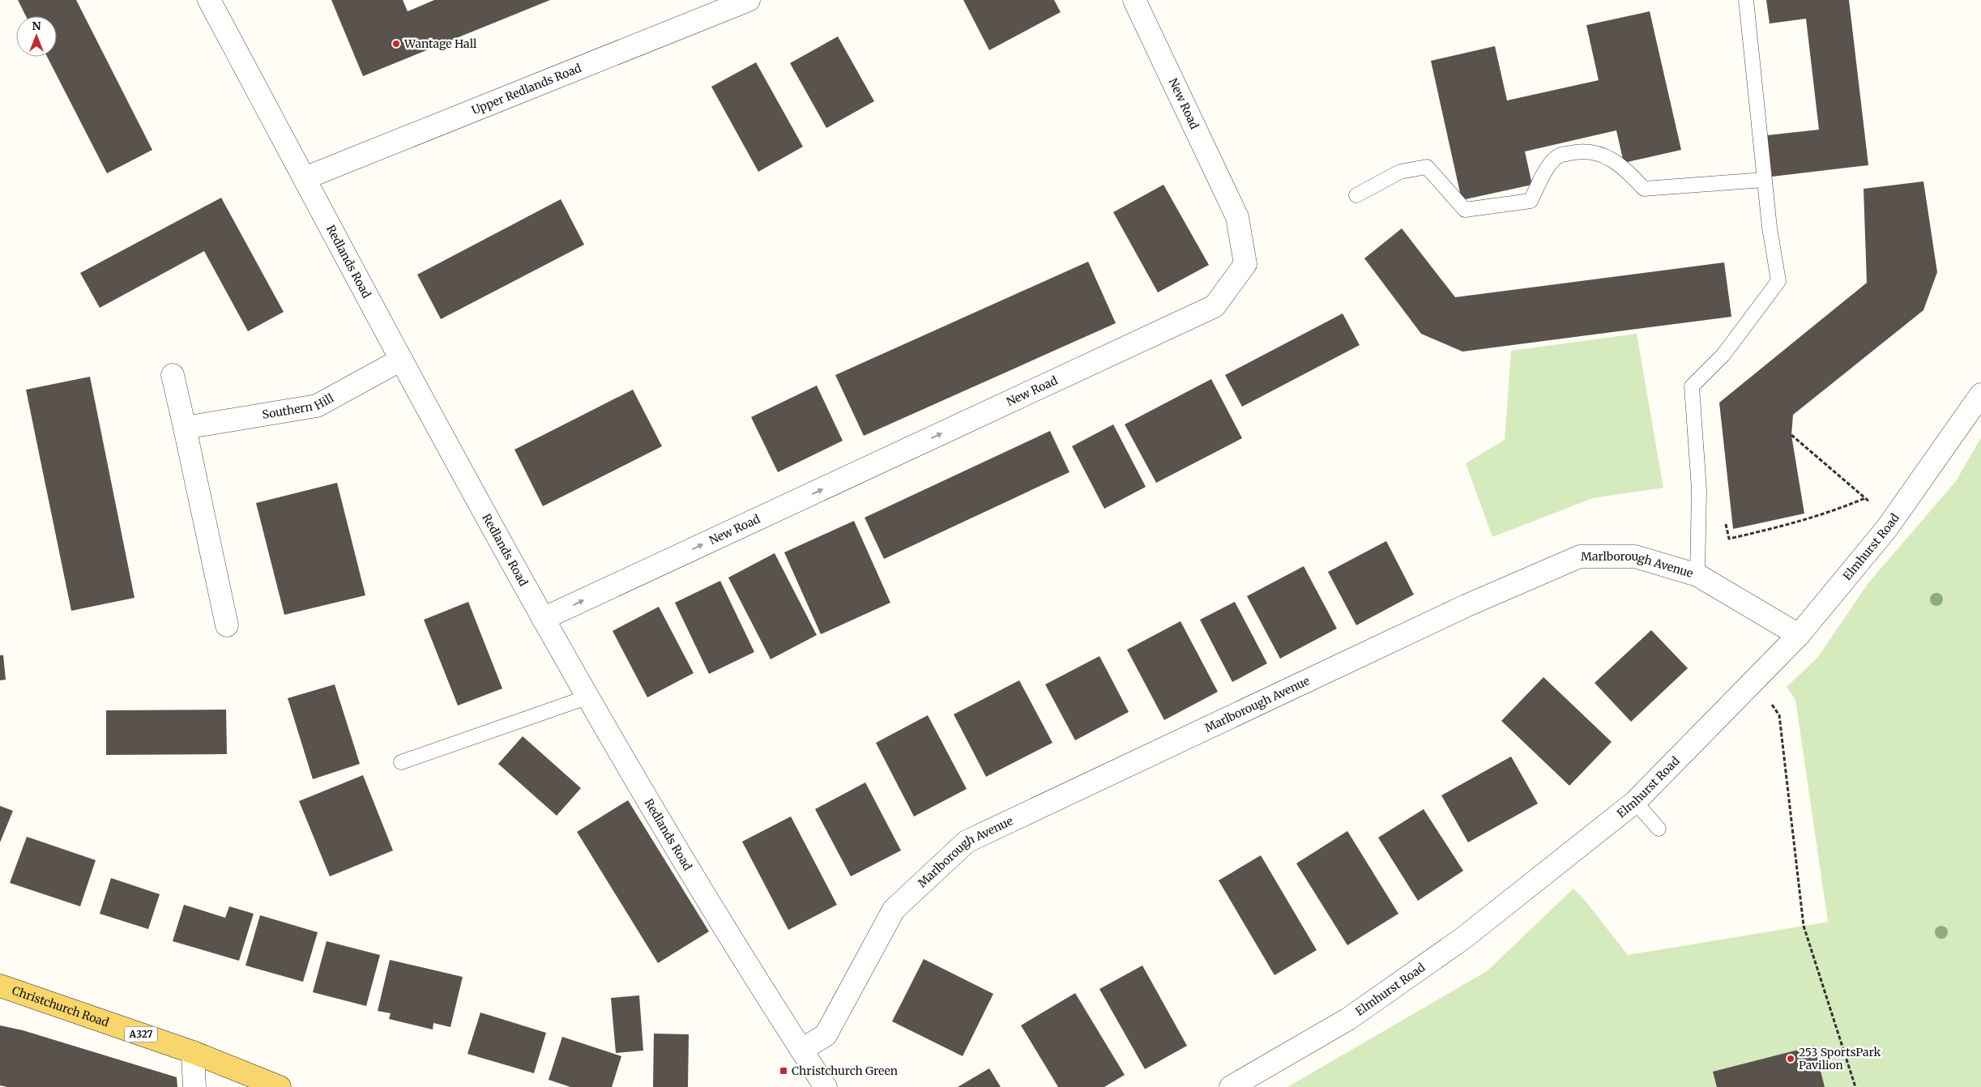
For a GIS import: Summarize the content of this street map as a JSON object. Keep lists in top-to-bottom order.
{
  "streets": {
    "main road": ["Christchurch Road", "A327"],
    "street": [
      "Upper Redlands Road",
      "New Road",
      "Redlands Road",
      "Southern Hill",
      "Elmhurst Road",
      "Marlborough Avenue"
    ]
  },
  "crossings": [
    ["Upper Redlands Road", "Redlands Road"],
    ["New Road", "Redlands Road"],
    ["Redlands Road", "Southern Hill"],
    ["Redlands Road", "Marlborough Avenue"],
    ["Elmhurst Road", "Marlborough Avenue"]
  ],
  "places": {
    "other": ["Wantage Hall", "253 SportsPark Pavilion"],
    "transit": ["Christchurch Green"]
  },
  "north": "top"
}
